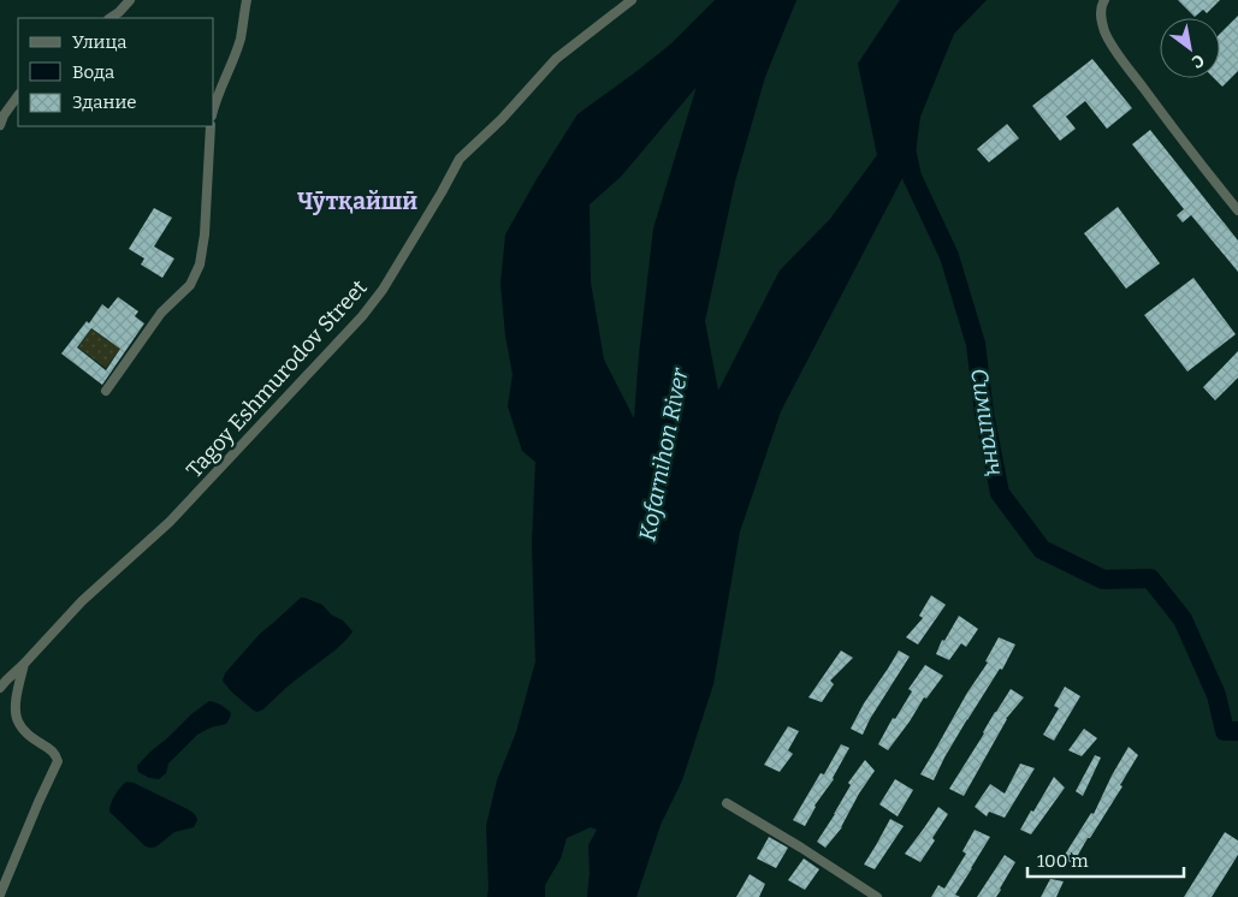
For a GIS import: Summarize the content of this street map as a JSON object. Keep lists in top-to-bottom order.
{
  "streets": {
    "street": ["Tagoy Eshmurodov Street"]
  },
  "districts": ["Чӯтқайшӣ"],
  "water": ["Симиганҷ", "Kofarnihon River"],
  "legend": ["Улица", "Вода", "Здание"],
  "scale_bar": "100 m",
  "north": "bottom right"
}
